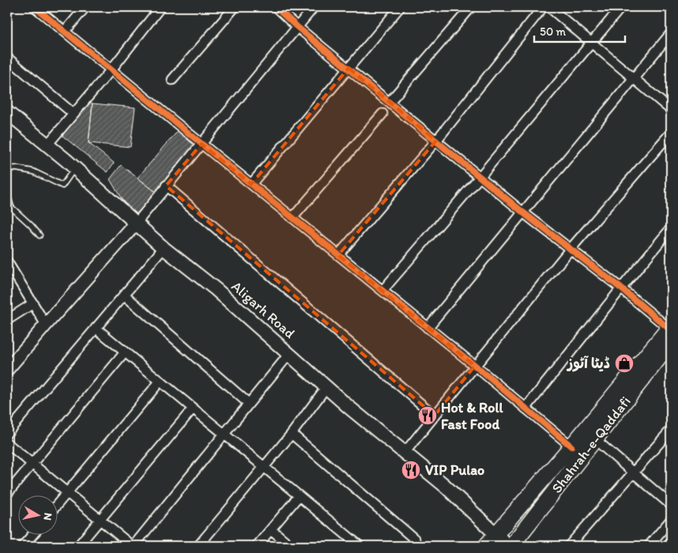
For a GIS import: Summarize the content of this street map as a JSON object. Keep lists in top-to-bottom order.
{
  "streets": {
    "main road": ["Aligarh Road", "Shahrah-e-Qaddafi"]
  },
  "crossings": [
    ["Aligarh Road", "Shahrah-e-Qaddafi"]
  ],
  "places": {
    "shop": ["ڈیٹا آٹوز"],
    "restaurant": ["Hot & Roll Fast Food", "VIP Pulao"]
  },
  "scale_bar": "50 m",
  "north": "right"
}
